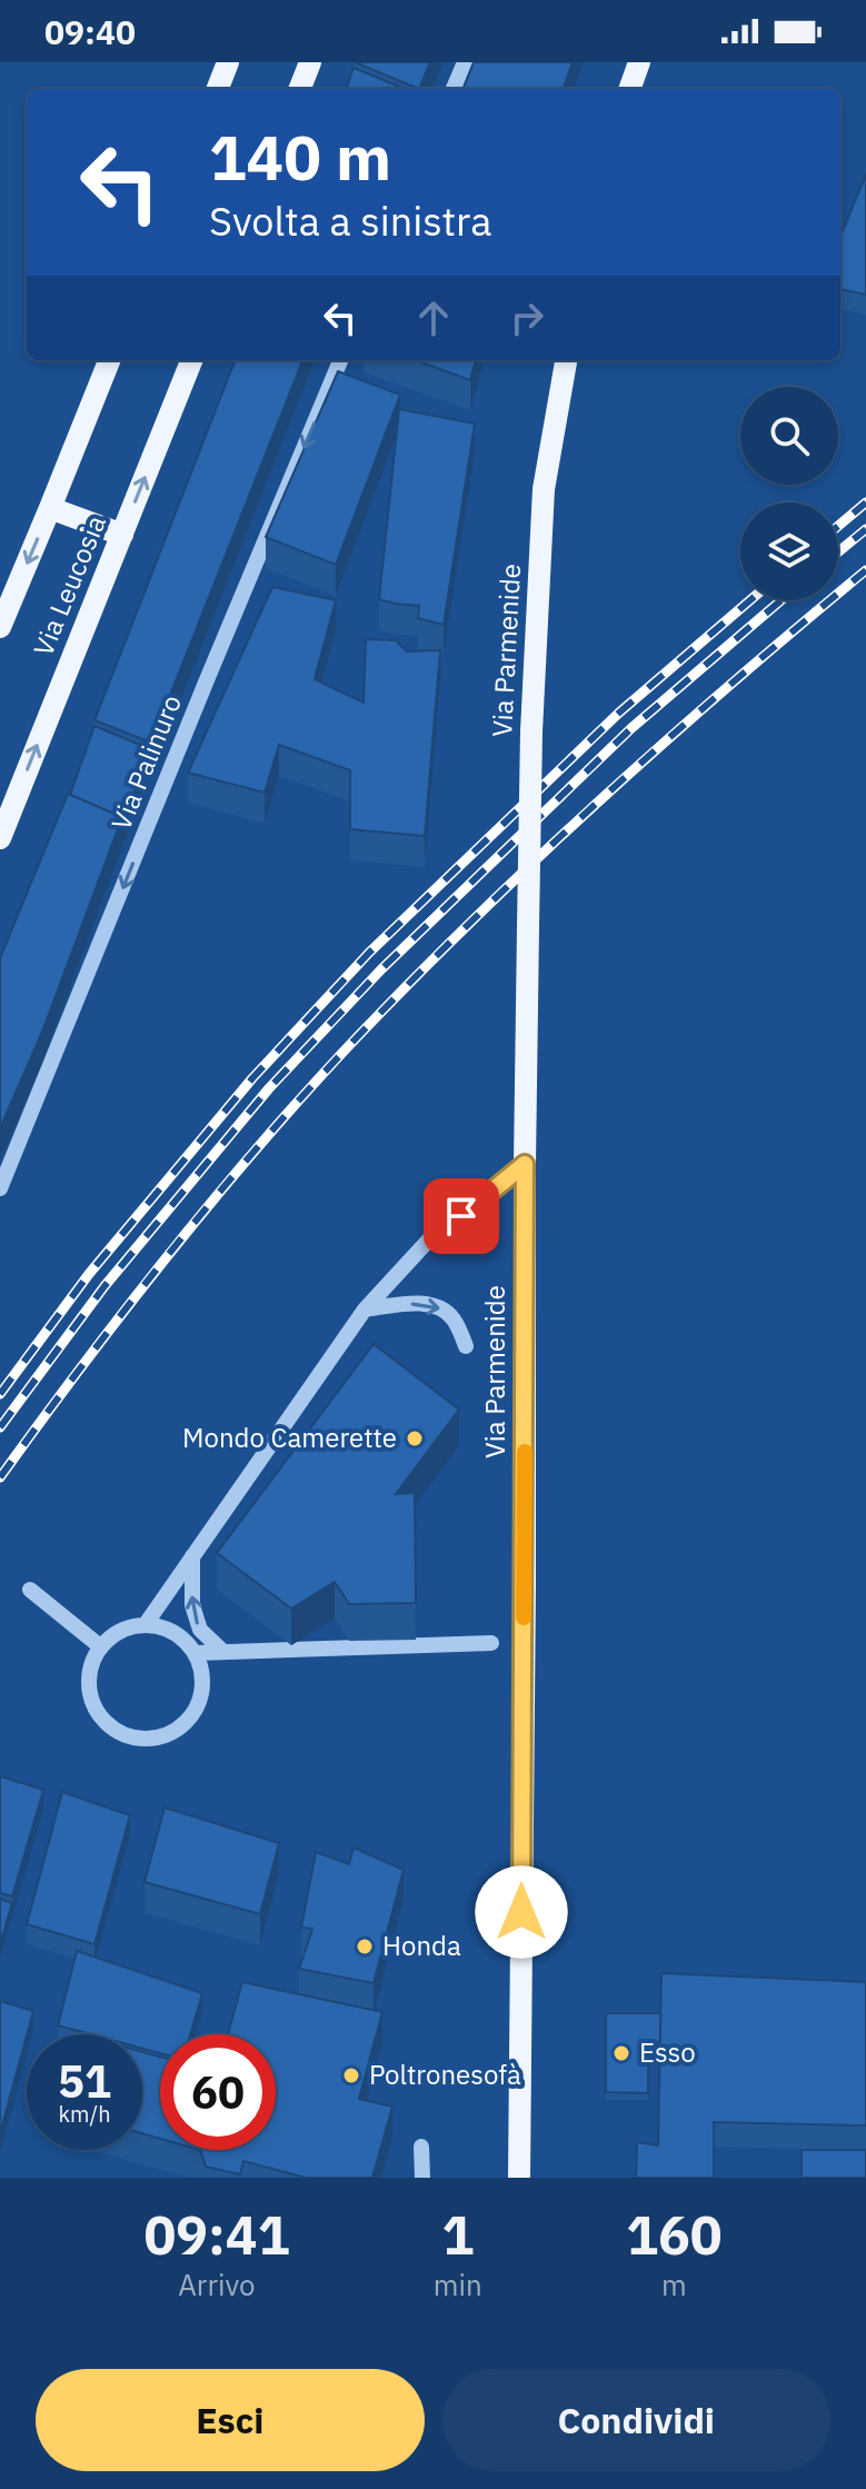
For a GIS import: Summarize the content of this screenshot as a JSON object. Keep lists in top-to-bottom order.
{
  "streets": {
    "main road": ["Via Leucosia", "Via Parmenide"],
    "street": ["Via Palinuro"]
  },
  "one_way": ["Via Palinuro"],
  "places": [
    "Mondo Camerette",
    "Honda",
    "Esso",
    "Poltronesofà"
  ],
  "page": {
    "status": "09:40",
    "turn": ["140 m", "Svolta a sinistra"],
    "speed": "51 km/h",
    "limit": "60",
    "eta": [
      "09:41",
      "Arrivo",
      "1",
      "min",
      "160",
      "m"
    ],
    "buttons": ["Esci", "Condividi"]
  }
}
